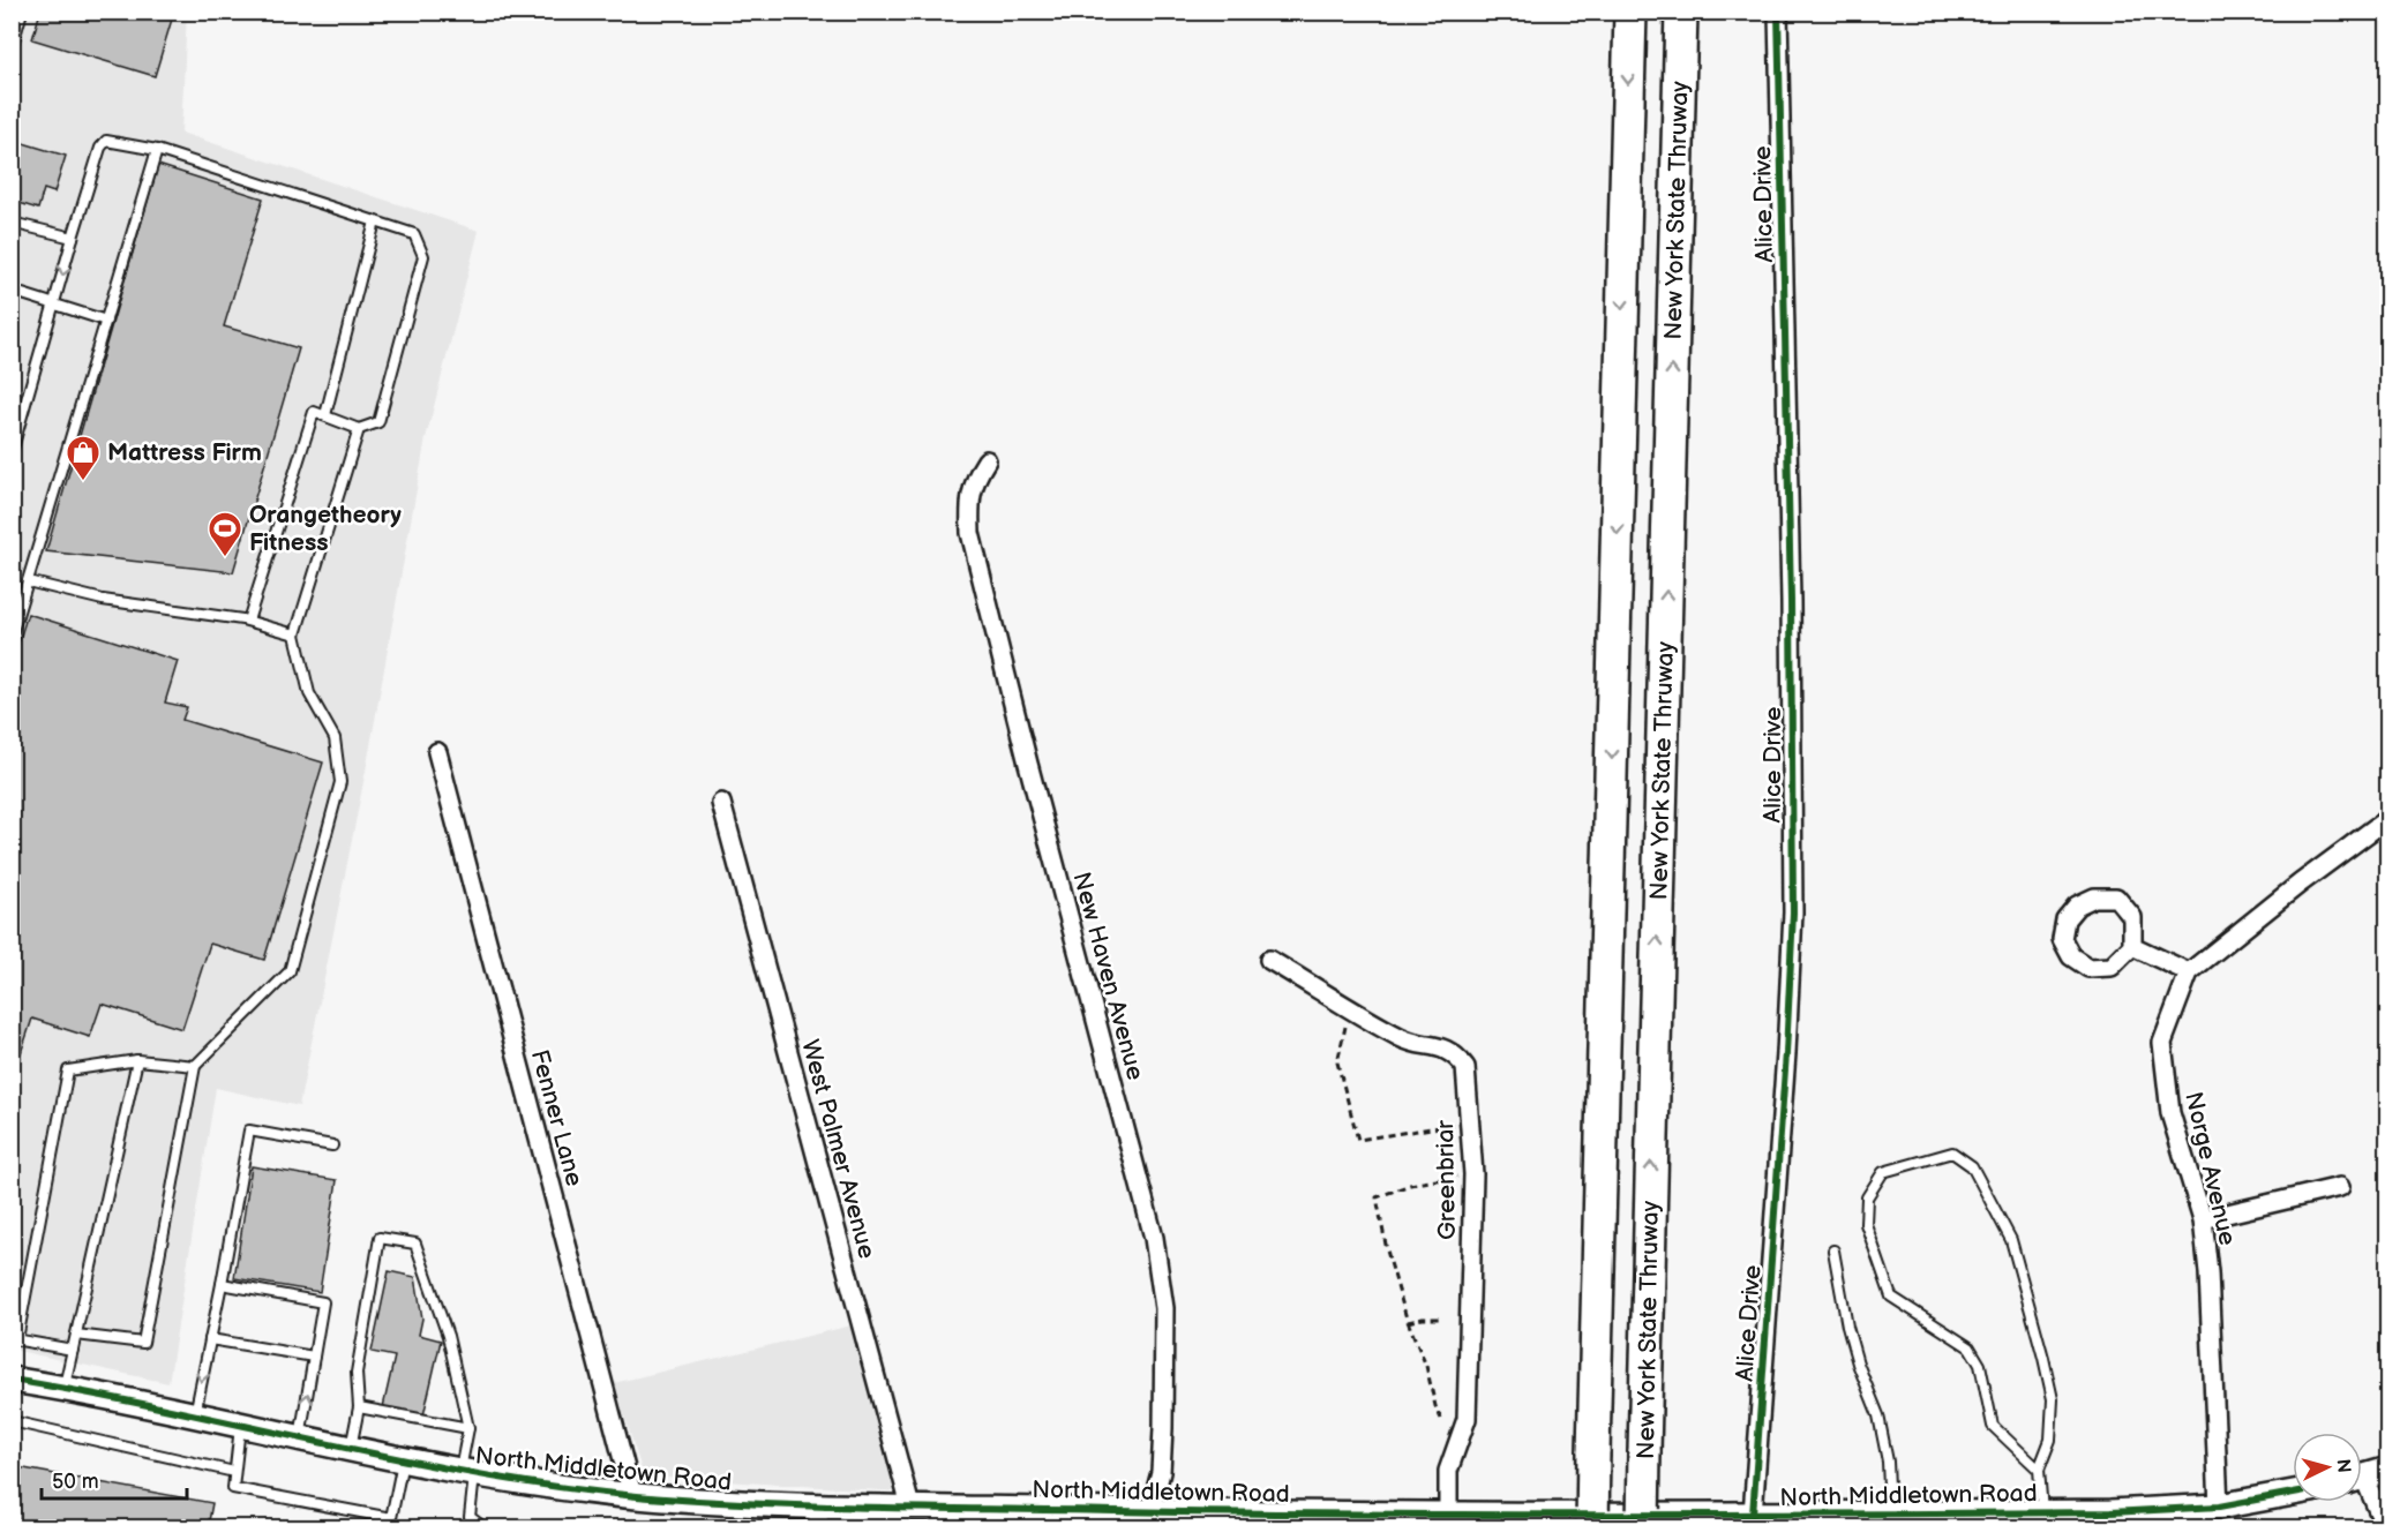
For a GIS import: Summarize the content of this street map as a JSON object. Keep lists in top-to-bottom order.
{
  "streets": {
    "highway": ["New York State Thruway"],
    "street": [
      "Alice Drive",
      "New Haven Avenue",
      "Fenner Lane",
      "West Palmer Avenue",
      "Norge Avenue",
      "Greenbriar",
      "North Middletown Road"
    ]
  },
  "crossings": [
    ["Alice Drive", "North Middletown Road"],
    ["New Haven Avenue", "North Middletown Road"],
    ["Fenner Lane", "North Middletown Road"],
    ["West Palmer Avenue", "North Middletown Road"],
    ["Norge Avenue", "North Middletown Road"],
    ["Greenbriar", "North Middletown Road"]
  ],
  "places": {
    "shop": ["Mattress Firm"],
    "sports": ["Orangetheory Fitness"]
  },
  "scale_bar": "50 m",
  "north": "right"
}
